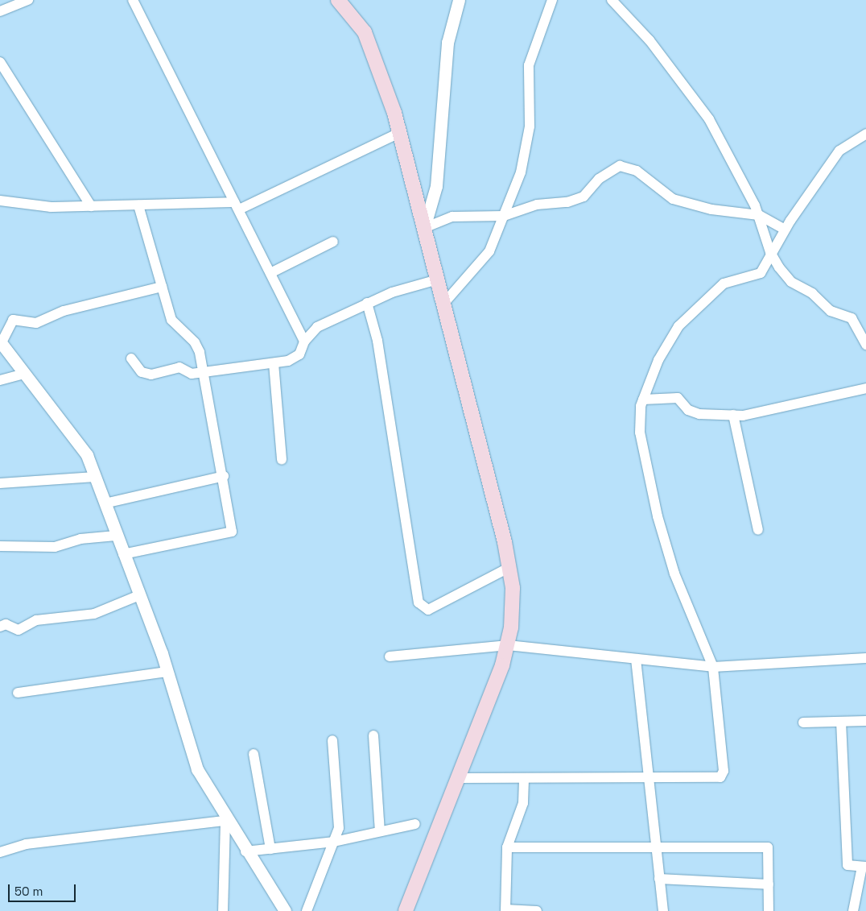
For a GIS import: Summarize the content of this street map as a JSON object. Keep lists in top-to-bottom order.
{
  "scale_bar": "50 m"
}
